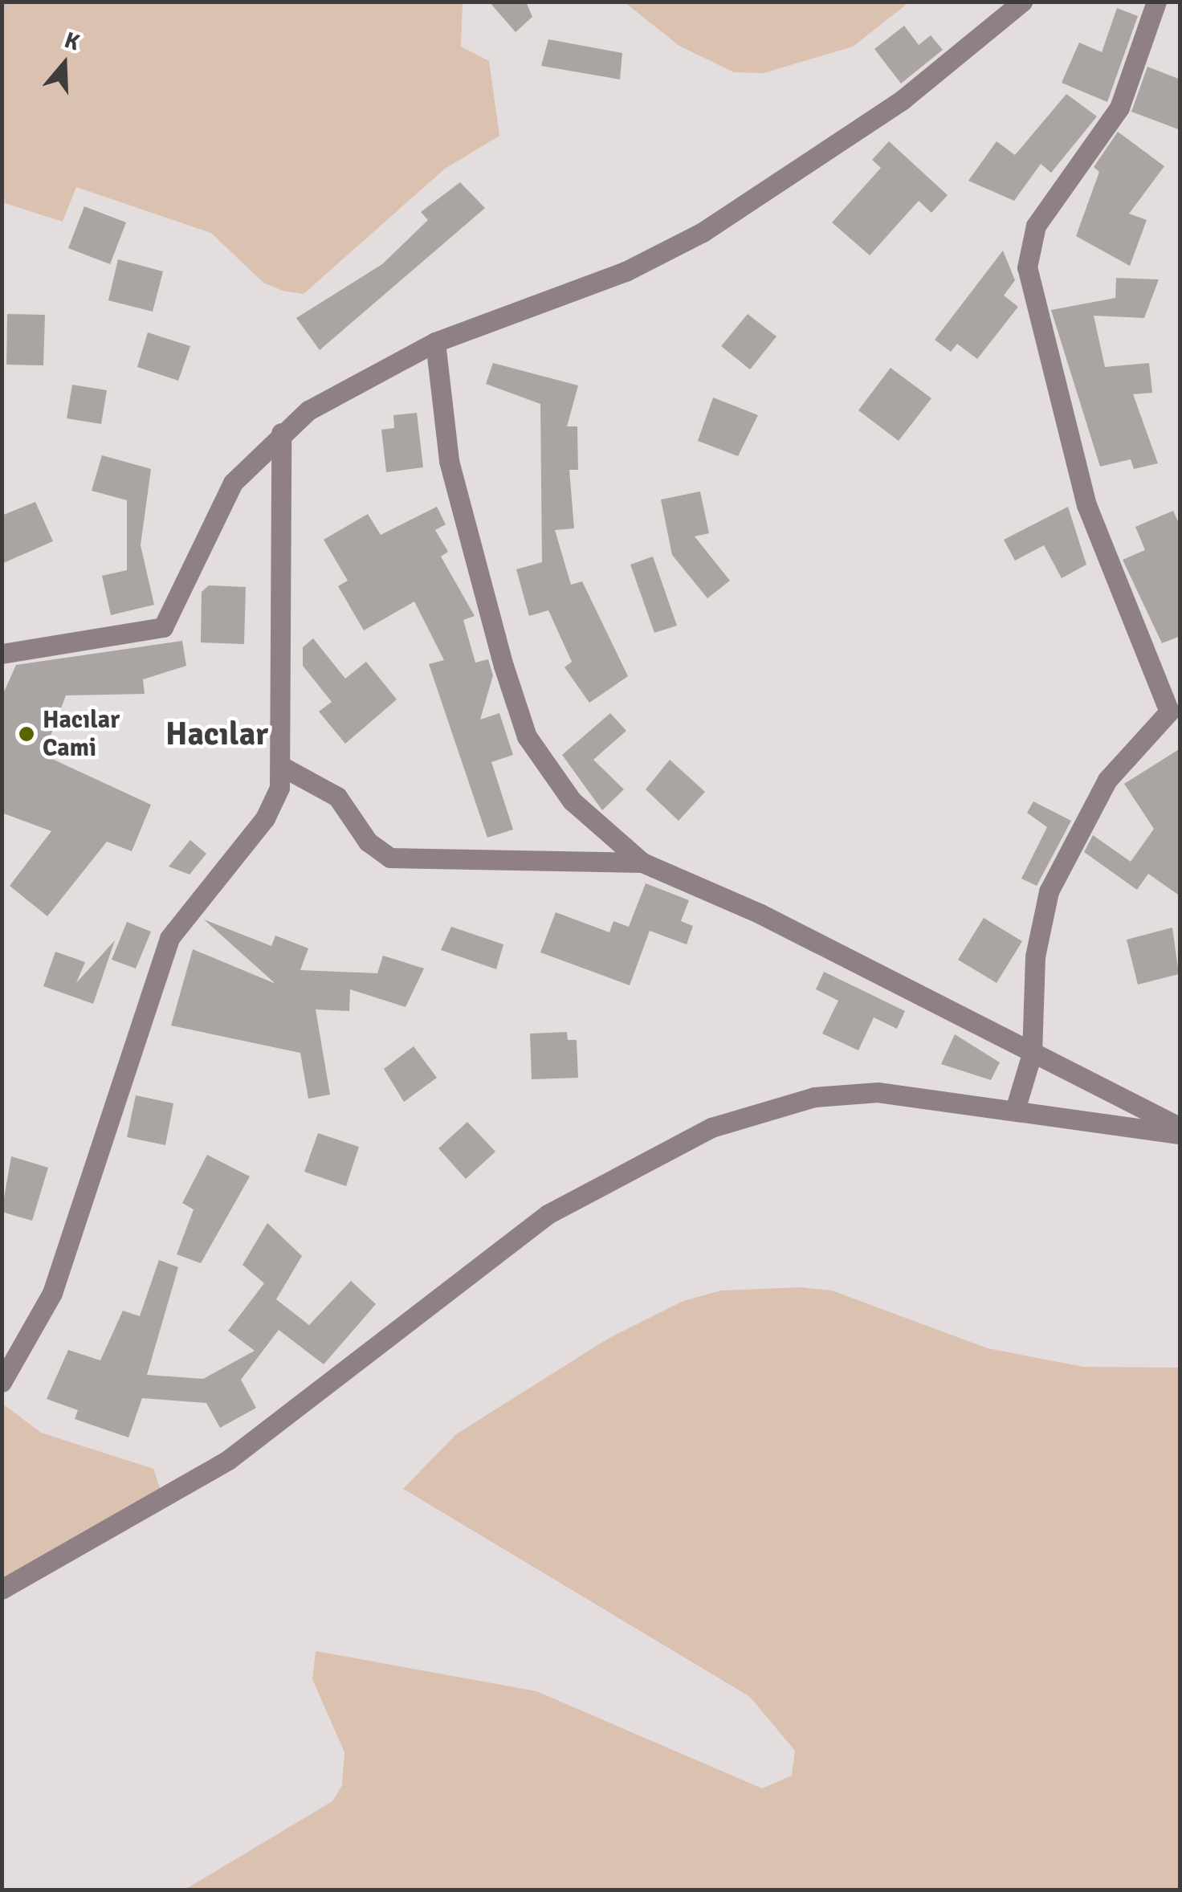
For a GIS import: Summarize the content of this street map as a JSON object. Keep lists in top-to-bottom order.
{
  "districts": ["Hacılar"],
  "places": ["Hacılar Cami"],
  "north": "top"
}
